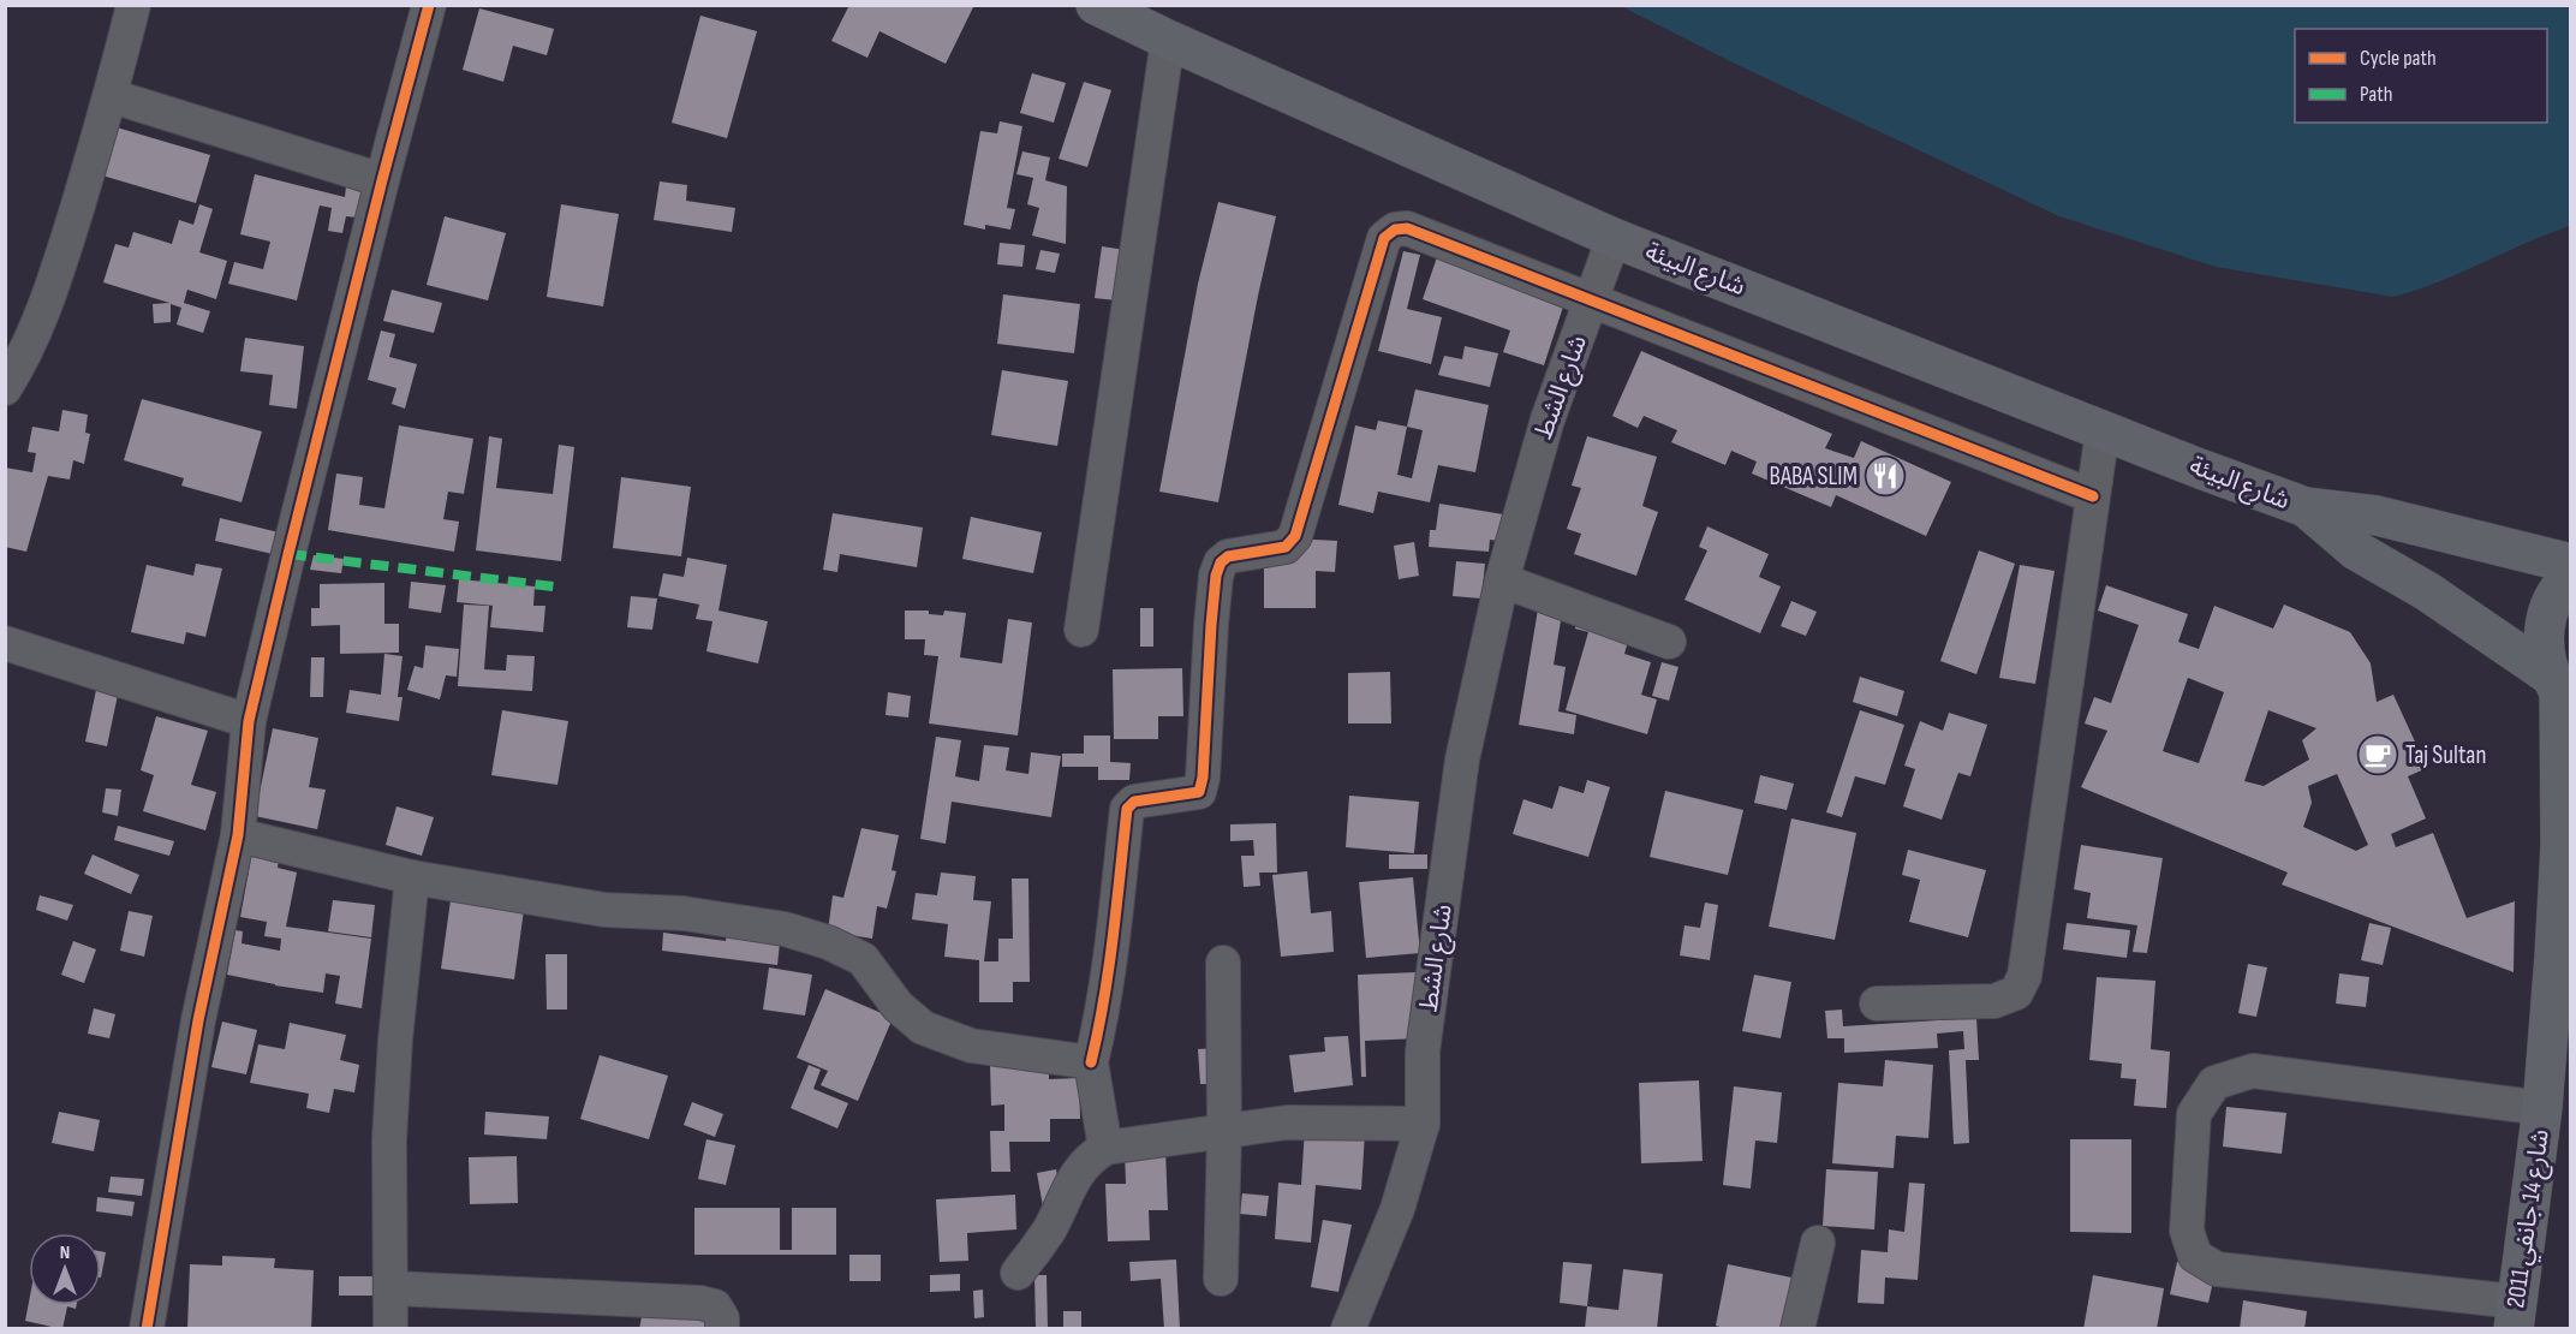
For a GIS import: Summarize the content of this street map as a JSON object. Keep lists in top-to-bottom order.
{
  "streets": {
    "main road": ["شارع البيئة", "شارع 14 جانفي 2011"],
    "street": ["شارع الشط"]
  },
  "crossings": [
    ["شارع البيئة", "شارع الشط"],
    ["شارع البيئة", "شارع 14 جانفي 2011"]
  ],
  "places": {
    "restaurant": ["BABA SLIM"],
    "cafe": ["Taj Sultan"]
  },
  "legend": ["Cycle path", "Path"],
  "north": "top"
}
